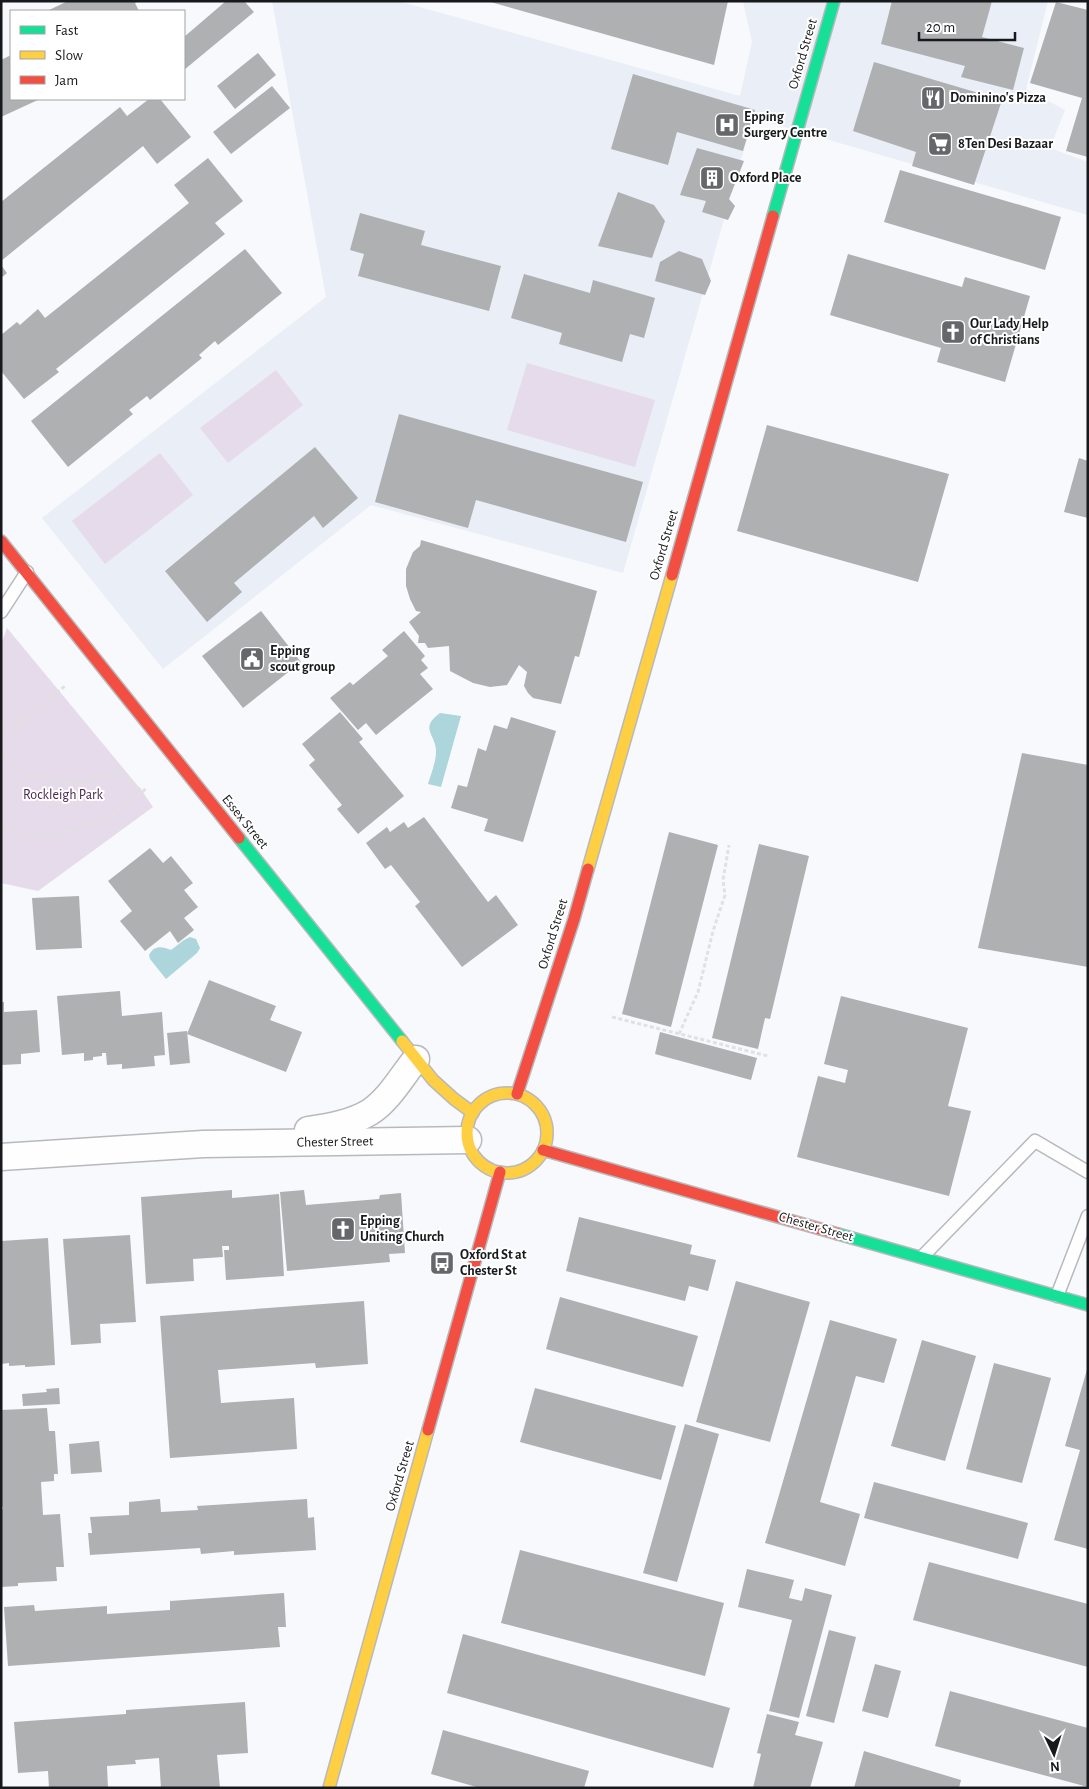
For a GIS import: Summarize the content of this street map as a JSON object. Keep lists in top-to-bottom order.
{
  "streets": {
    "street": ["Oxford Street", "Essex Street", "Chester Street"]
  },
  "crossings": [
    ["Oxford Street", "Essex Street"],
    ["Oxford Street", "Chester Street"],
    ["Essex Street", "Chester Street"]
  ],
  "parks": ["Rockleigh Park"],
  "places": {
    "restaurant": ["Dominino's Pizza"],
    "hospital": ["Epping Surgery Centre"],
    "supermarket": ["8Ten Desi Bazaar"],
    "building": ["Oxford Place"],
    "church": ["Our Lady Help of Christians", "Epping Uniting Church"],
    "public building": ["Epping scout group"],
    "bus stop": ["Oxford St at Chester St"]
  },
  "legend": ["Fast", "Slow", "Jam"],
  "scale_bar": "20 m",
  "north": "bottom"
}
